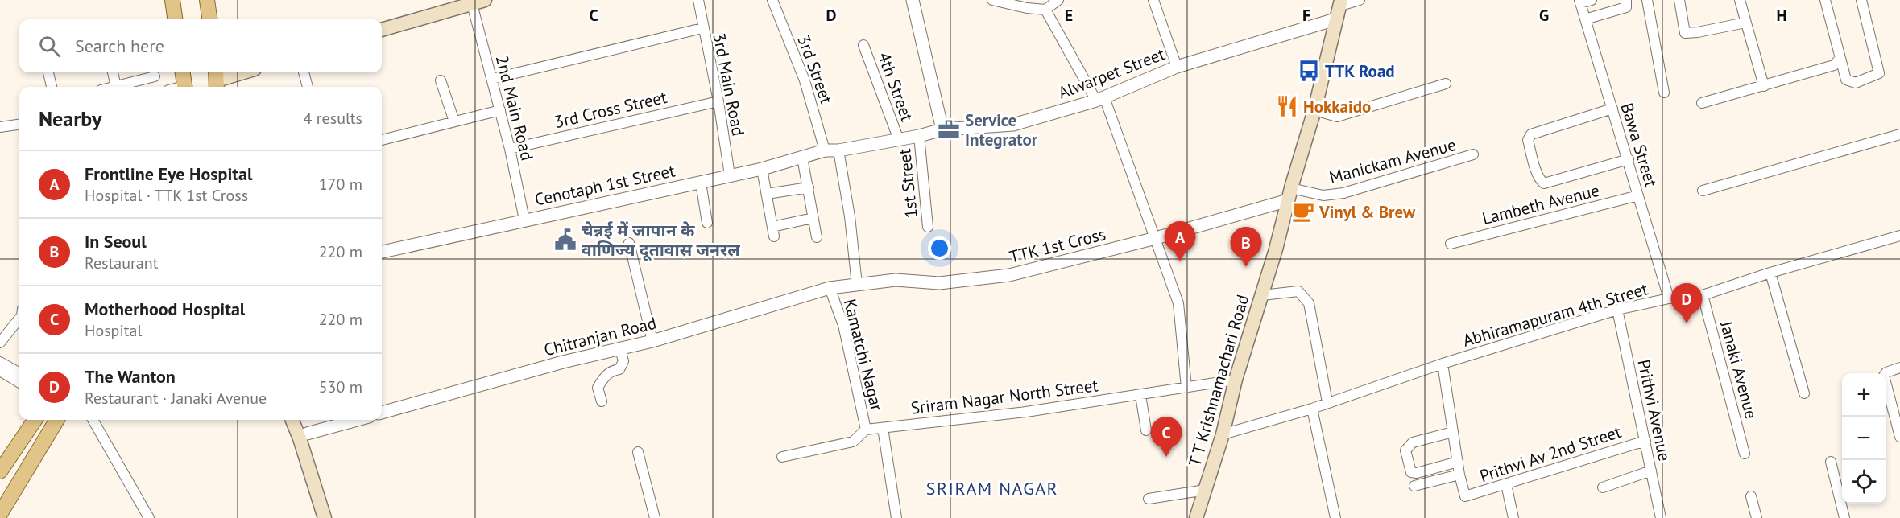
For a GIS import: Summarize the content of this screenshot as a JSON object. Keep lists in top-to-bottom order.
{
  "streets": {
    "main road": ["T T Krishnamachari Road"],
    "street": [
      "3rd Street",
      "Alwarpet Street",
      "3rd Main Road",
      "4th Street",
      "2nd Main Road",
      "3rd Cross Street",
      "Bawa Street",
      "Manickam Avenue",
      "1st Street",
      "Cenotaph 1st Street",
      "Lambeth Avenue",
      "TTK 1st Cross",
      "Abhiramapuram 4th Street",
      "Chitranjan Road",
      "Kamatchi Nagar",
      "Janaki Avenue",
      "Sriram Nagar North Street",
      "Prithvi Avenue",
      "Prithvi Av 2nd Street"
    ]
  },
  "crossings": [
    ["3rd Street", "Cenotaph 1st Street"],
    ["Alwarpet Street", "4th Street"],
    ["Alwarpet Street", "1st Street"],
    ["Alwarpet Street", "Cenotaph 1st Street"],
    ["Alwarpet Street", "T T Krishnamachari Road"],
    ["3rd Main Road", "3rd Cross Street"],
    ["3rd Main Road", "Cenotaph 1st Street"],
    ["2nd Main Road", "3rd Cross Street"],
    ["2nd Main Road", "Cenotaph 1st Street"],
    ["Bawa Street", "Lambeth Avenue"],
    ["Bawa Street", "Abhiramapuram 4th Street"],
    ["Manickam Avenue", "TTK 1st Cross"],
    ["Manickam Avenue", "T T Krishnamachari Road"],
    ["TTK 1st Cross", "Chitranjan Road"],
    ["TTK 1st Cross", "Kamatchi Nagar"],
    ["TTK 1st Cross", "T T Krishnamachari Road"],
    ["Abhiramapuram 4th Street", "Janaki Avenue"],
    ["Abhiramapuram 4th Street", "T T Krishnamachari Road"],
    ["Abhiramapuram 4th Street", "Prithvi Avenue"],
    ["Chitranjan Road", "Kamatchi Nagar"],
    ["Kamatchi Nagar", "Sriram Nagar North Street"],
    ["T T Krishnamachari Road", "Sriram Nagar North Street"],
    ["Prithvi Avenue", "Prithvi Av 2nd Street"]
  ],
  "districts": ["SRIRAM NAGAR"],
  "places": {
    "bus stop": ["TTK Road"],
    "restaurant": ["Hokkaido"],
    "office": ["Service Integrator"],
    "cafe": ["Vinyl & Brew"],
    "public building": ["चेन्नई में जापान के वाणिज्य दूतावास जनरल"]
  },
  "page": {
    "search": "Search here",
    "heading": ["Nearby", "4 results"],
    "list": [
      {
        "mark": "A",
        "name": "Frontline Eye Hospital",
        "note": "Hospital · TTK 1st Cross",
        "value": "170 m"
      },
      {
        "mark": "B",
        "name": "In Seoul",
        "note": "Restaurant",
        "value": "220 m"
      },
      {
        "mark": "C",
        "name": "Motherhood Hospital",
        "note": "Hospital",
        "value": "220 m"
      },
      {
        "mark": "D",
        "name": "The Wanton",
        "note": "Restaurant · Janaki Avenue",
        "value": "530 m"
      }
    ],
    "pins": [
      "A",
      "B",
      "D",
      "C"
    ],
    "map_buttons": ["+", "−"]
  },
  "grid": {
    "columns": [
      "C",
      "D",
      "E",
      "F",
      "G",
      "H"
    ]
  }
}
